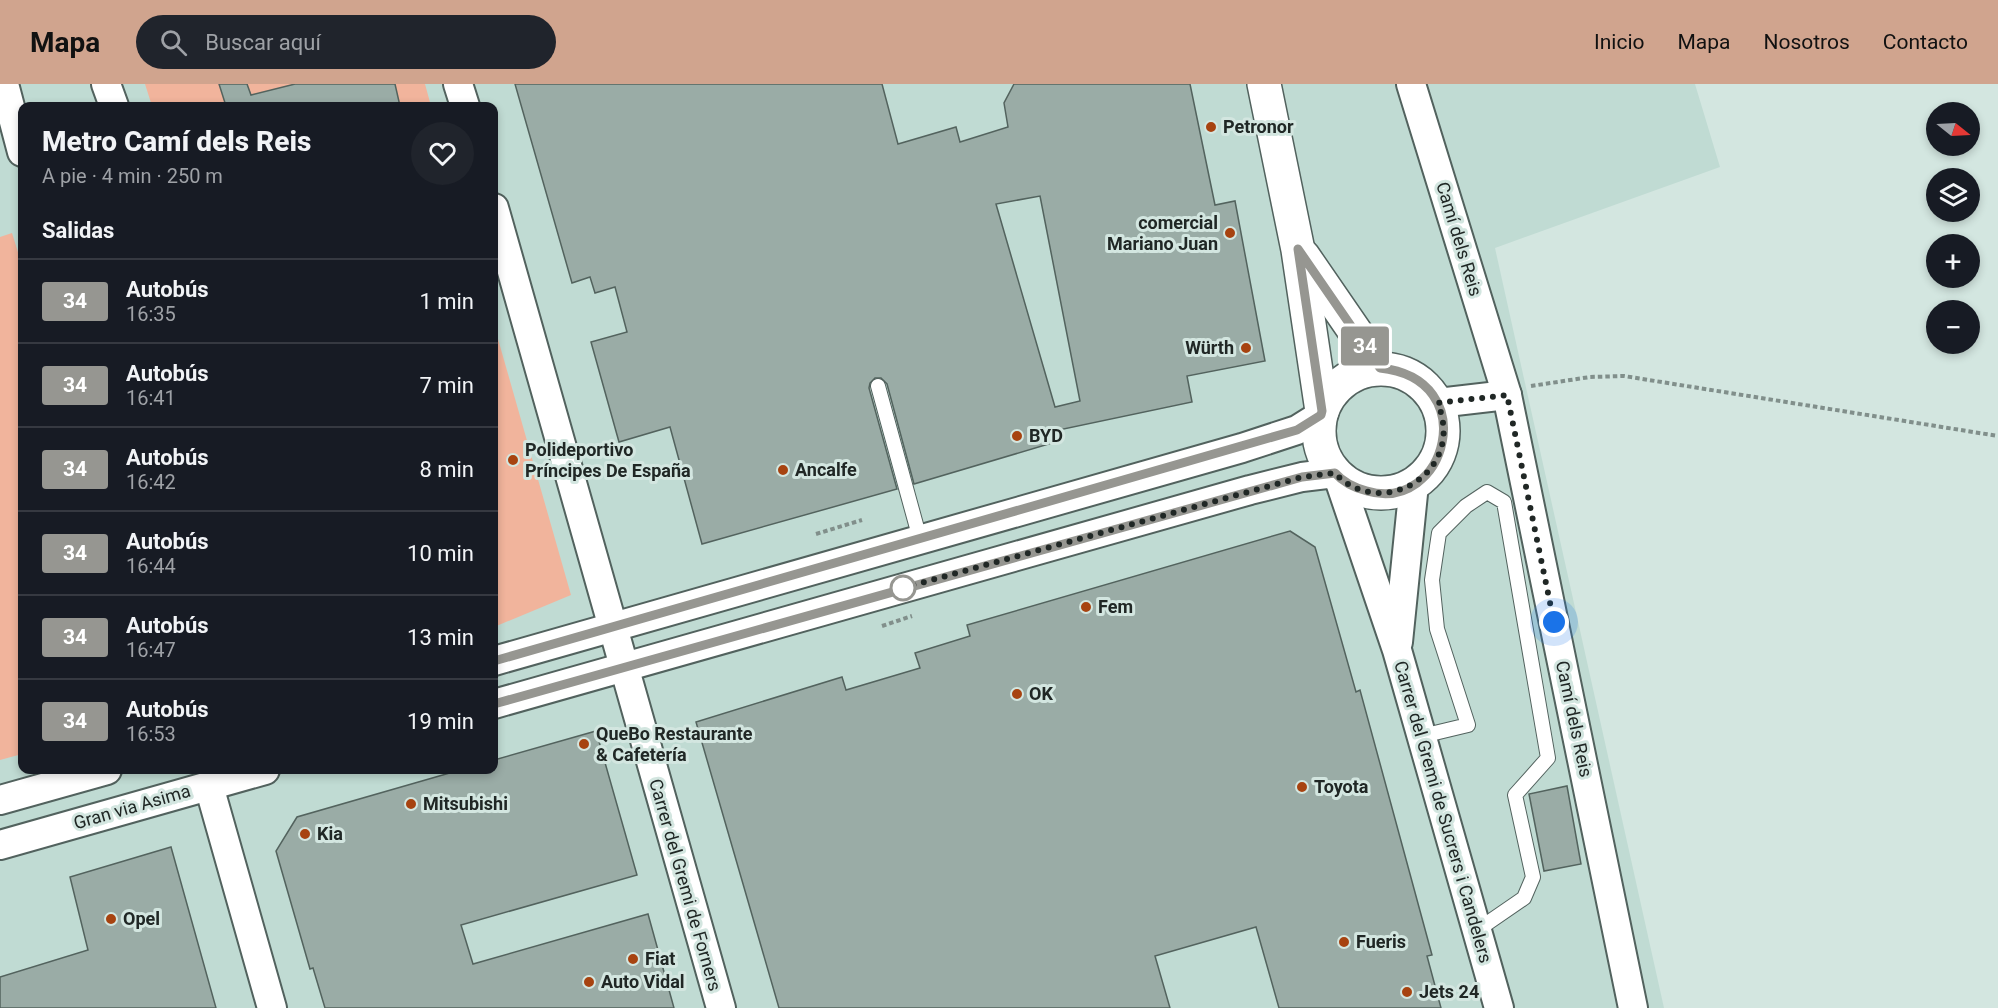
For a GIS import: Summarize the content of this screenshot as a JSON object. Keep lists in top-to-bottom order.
{
  "streets": {
    "street": [
      "Camí dels Reis",
      "Gran via Asima",
      "Carrer del Gremi de Sucrers i Candelers",
      "Carrer del Gremi de Forners"
    ]
  },
  "places": [
    "Petronor",
    "comercial Mariano Juan",
    "Würth",
    "BYD",
    "Polideportivo Príncipes De España",
    "Ancalfe",
    "Fem",
    "OK",
    "QueBo Restaurante & Cafetería",
    "Toyota",
    "Mitsubishi",
    "Kia",
    "Opel",
    "Fueris",
    "Fiat",
    "Auto Vidal",
    "Jets 24"
  ],
  "lines": ["bus line 34"],
  "north": "right",
  "page": {
    "header": "Mapa",
    "search": "Buscar aquí",
    "nav": [
      "Inicio",
      "Mapa",
      "Nosotros",
      "Contacto"
    ],
    "on_map": "34",
    "map_buttons": ["+", "−"],
    "heading": [
      ["Metro Camí dels Reis", "A pie · 4 min · 250 m"],
      "Salidas"
    ],
    "list": [
      {
        "mark": "34",
        "name": "Autobús",
        "note": "16:35",
        "value": "1 min"
      },
      {
        "mark": "34",
        "name": "Autobús",
        "note": "16:41",
        "value": "7 min"
      },
      {
        "mark": "34",
        "name": "Autobús",
        "note": "16:42",
        "value": "8 min"
      },
      {
        "mark": "34",
        "name": "Autobús",
        "note": "16:44",
        "value": "10 min"
      },
      {
        "mark": "34",
        "name": "Autobús",
        "note": "16:47",
        "value": "13 min"
      },
      {
        "mark": "34",
        "name": "Autobús",
        "note": "16:53",
        "value": "19 min"
      }
    ]
  }
}
